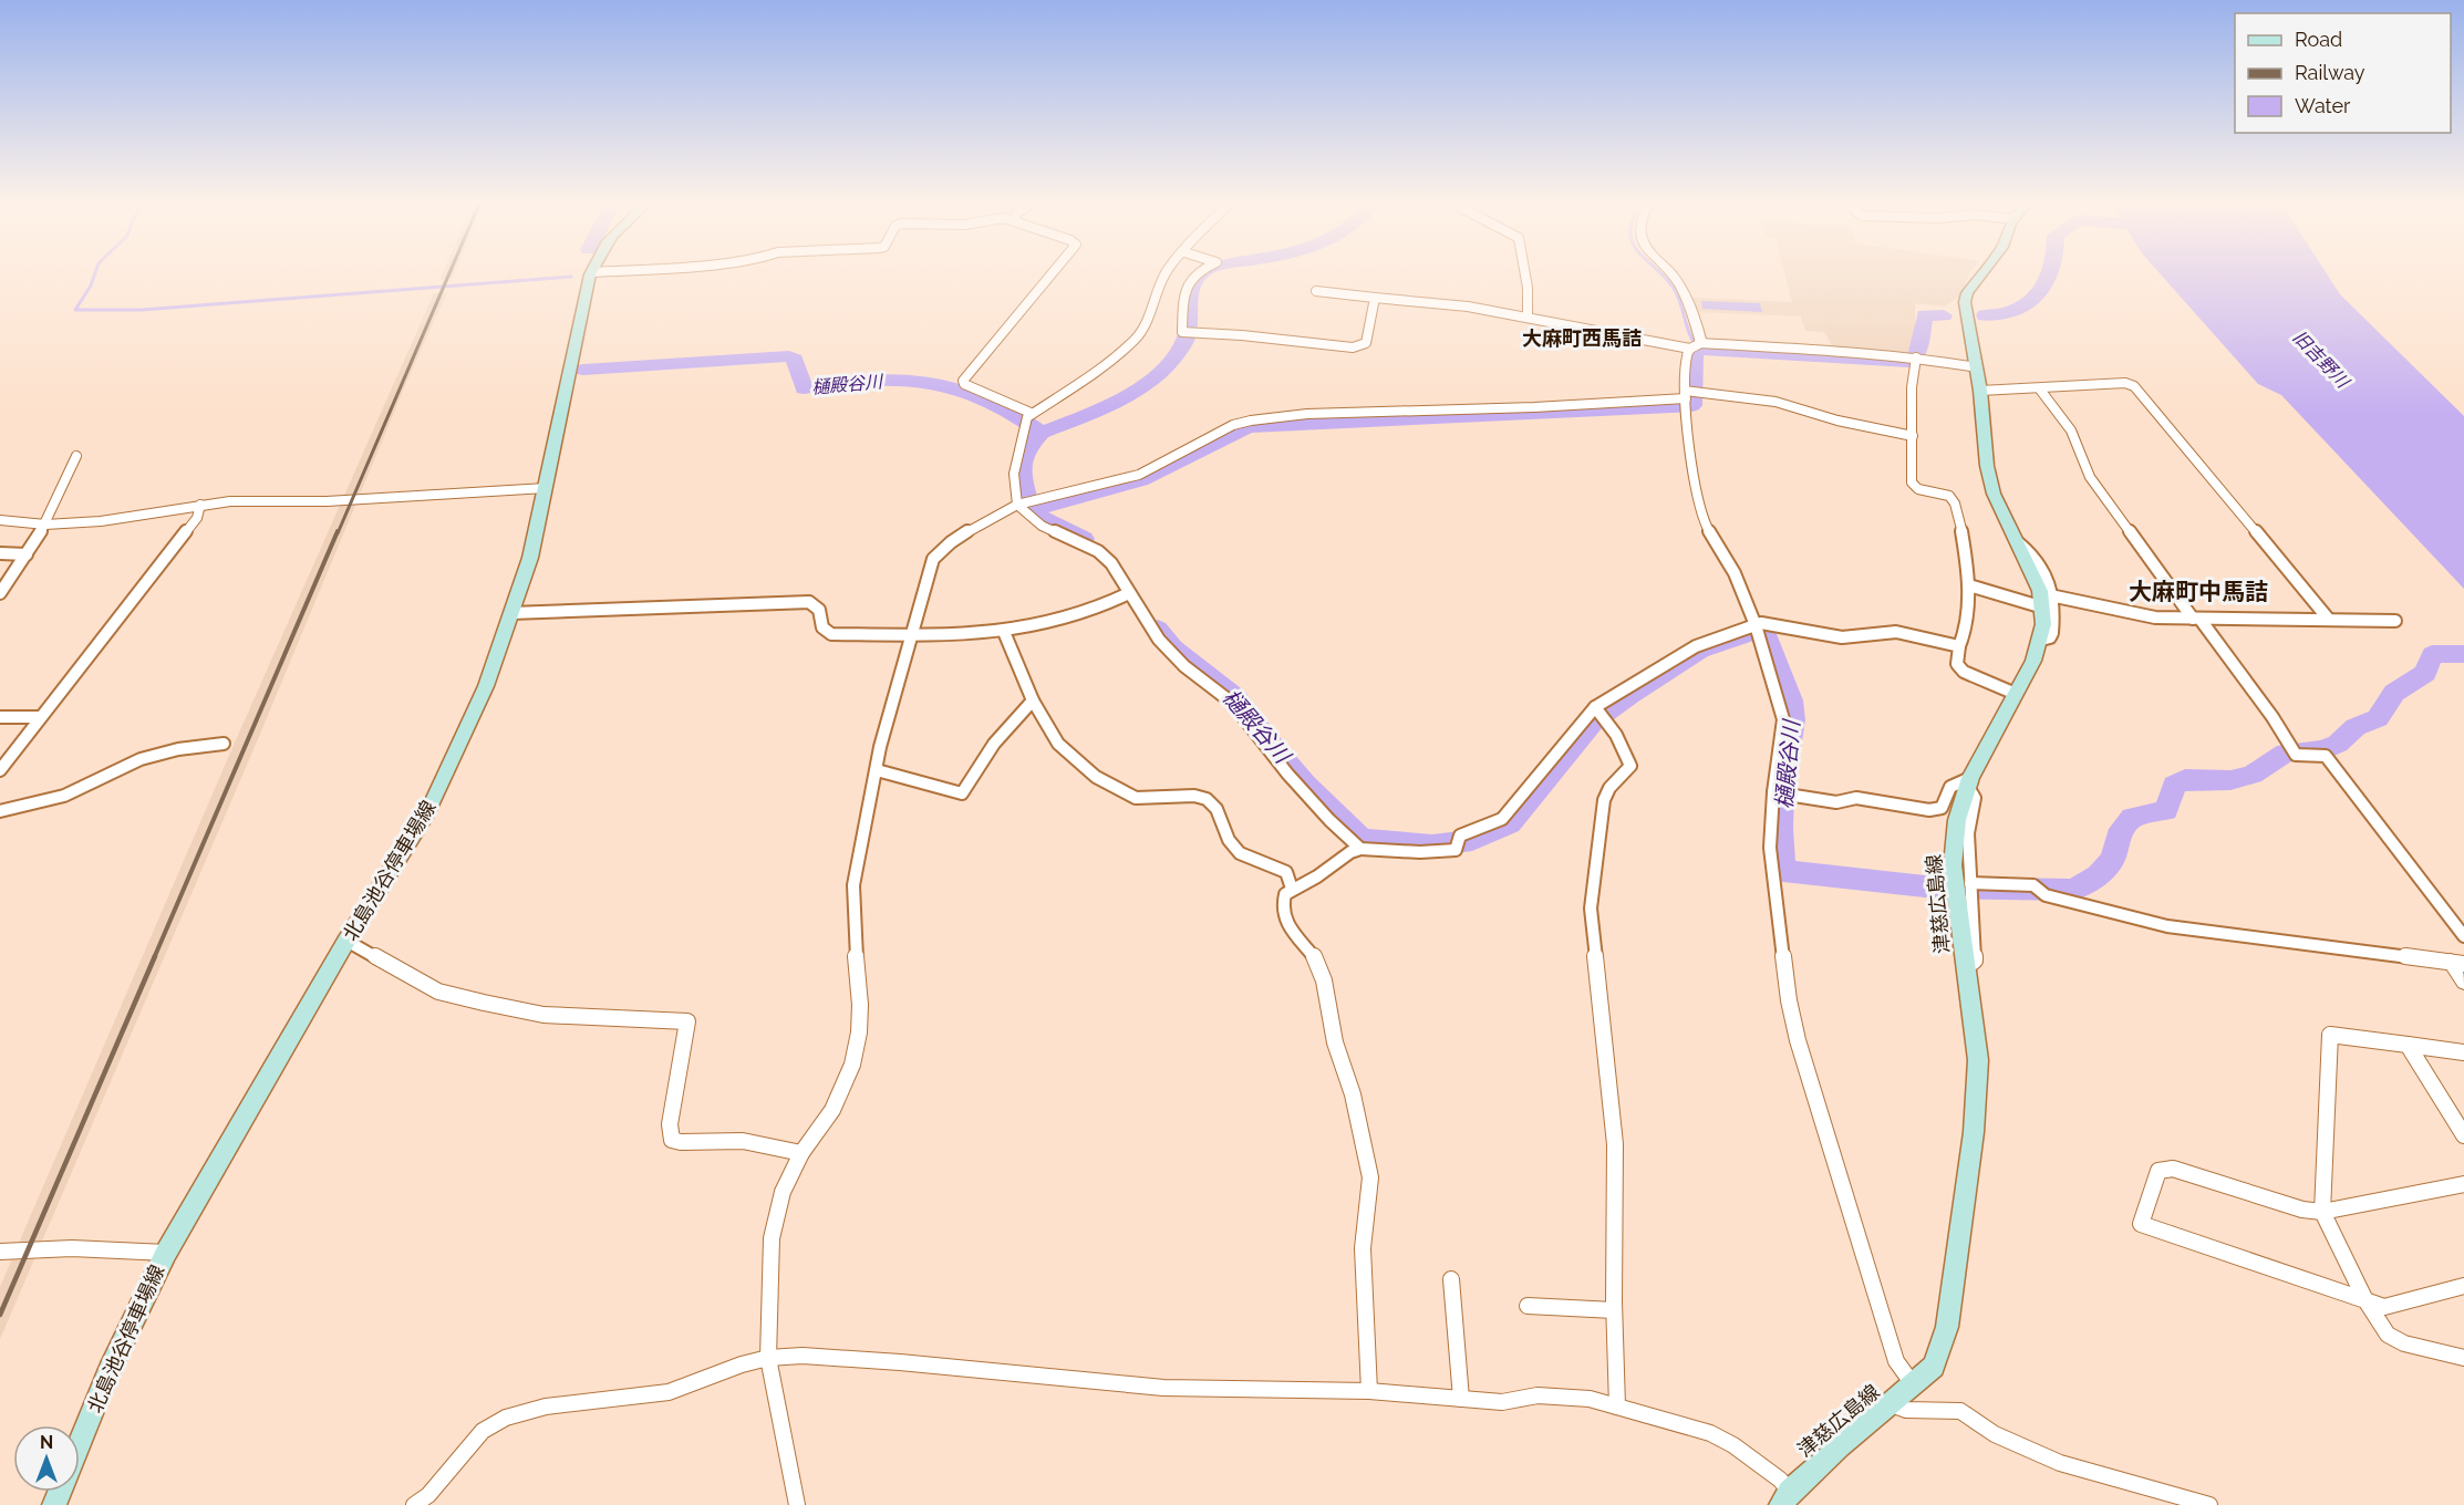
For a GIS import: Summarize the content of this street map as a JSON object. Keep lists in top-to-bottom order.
{
  "streets": {
    "main road": ["北島池谷停車場線", "津慈広島線"]
  },
  "districts": ["大麻町西馬詰", "大麻町中馬詰"],
  "water": ["旧吉野川", "樋殿谷川"],
  "legend": ["Road", "Railway", "Water"],
  "north": "top"
}
